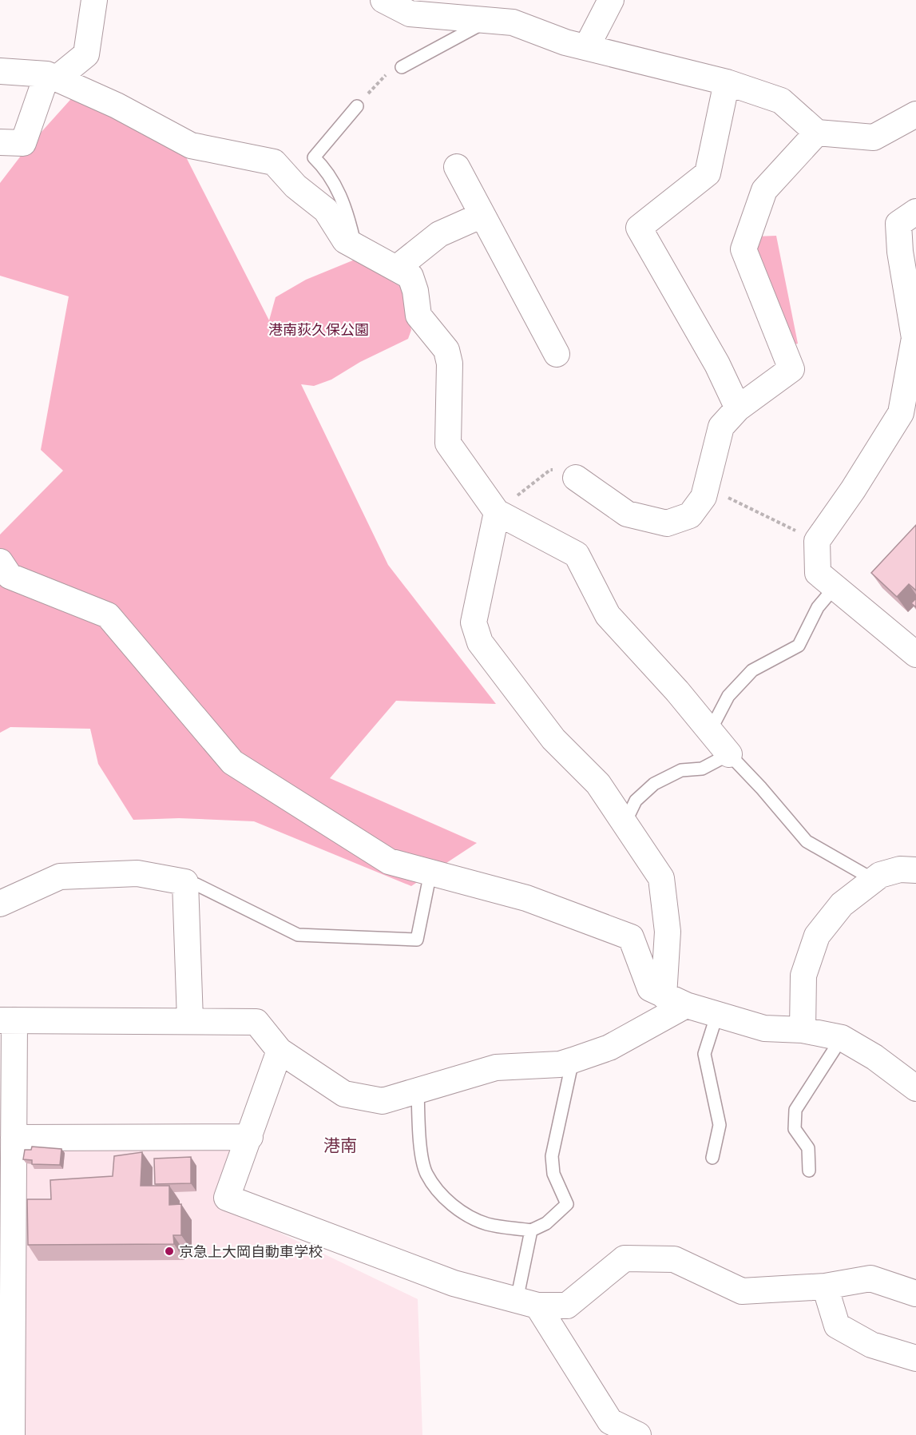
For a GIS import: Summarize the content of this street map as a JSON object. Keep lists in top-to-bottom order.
{
  "districts": ["港南"],
  "parks": ["港南荻久保公園"],
  "places": ["京急上大岡自動車学校"]
}
